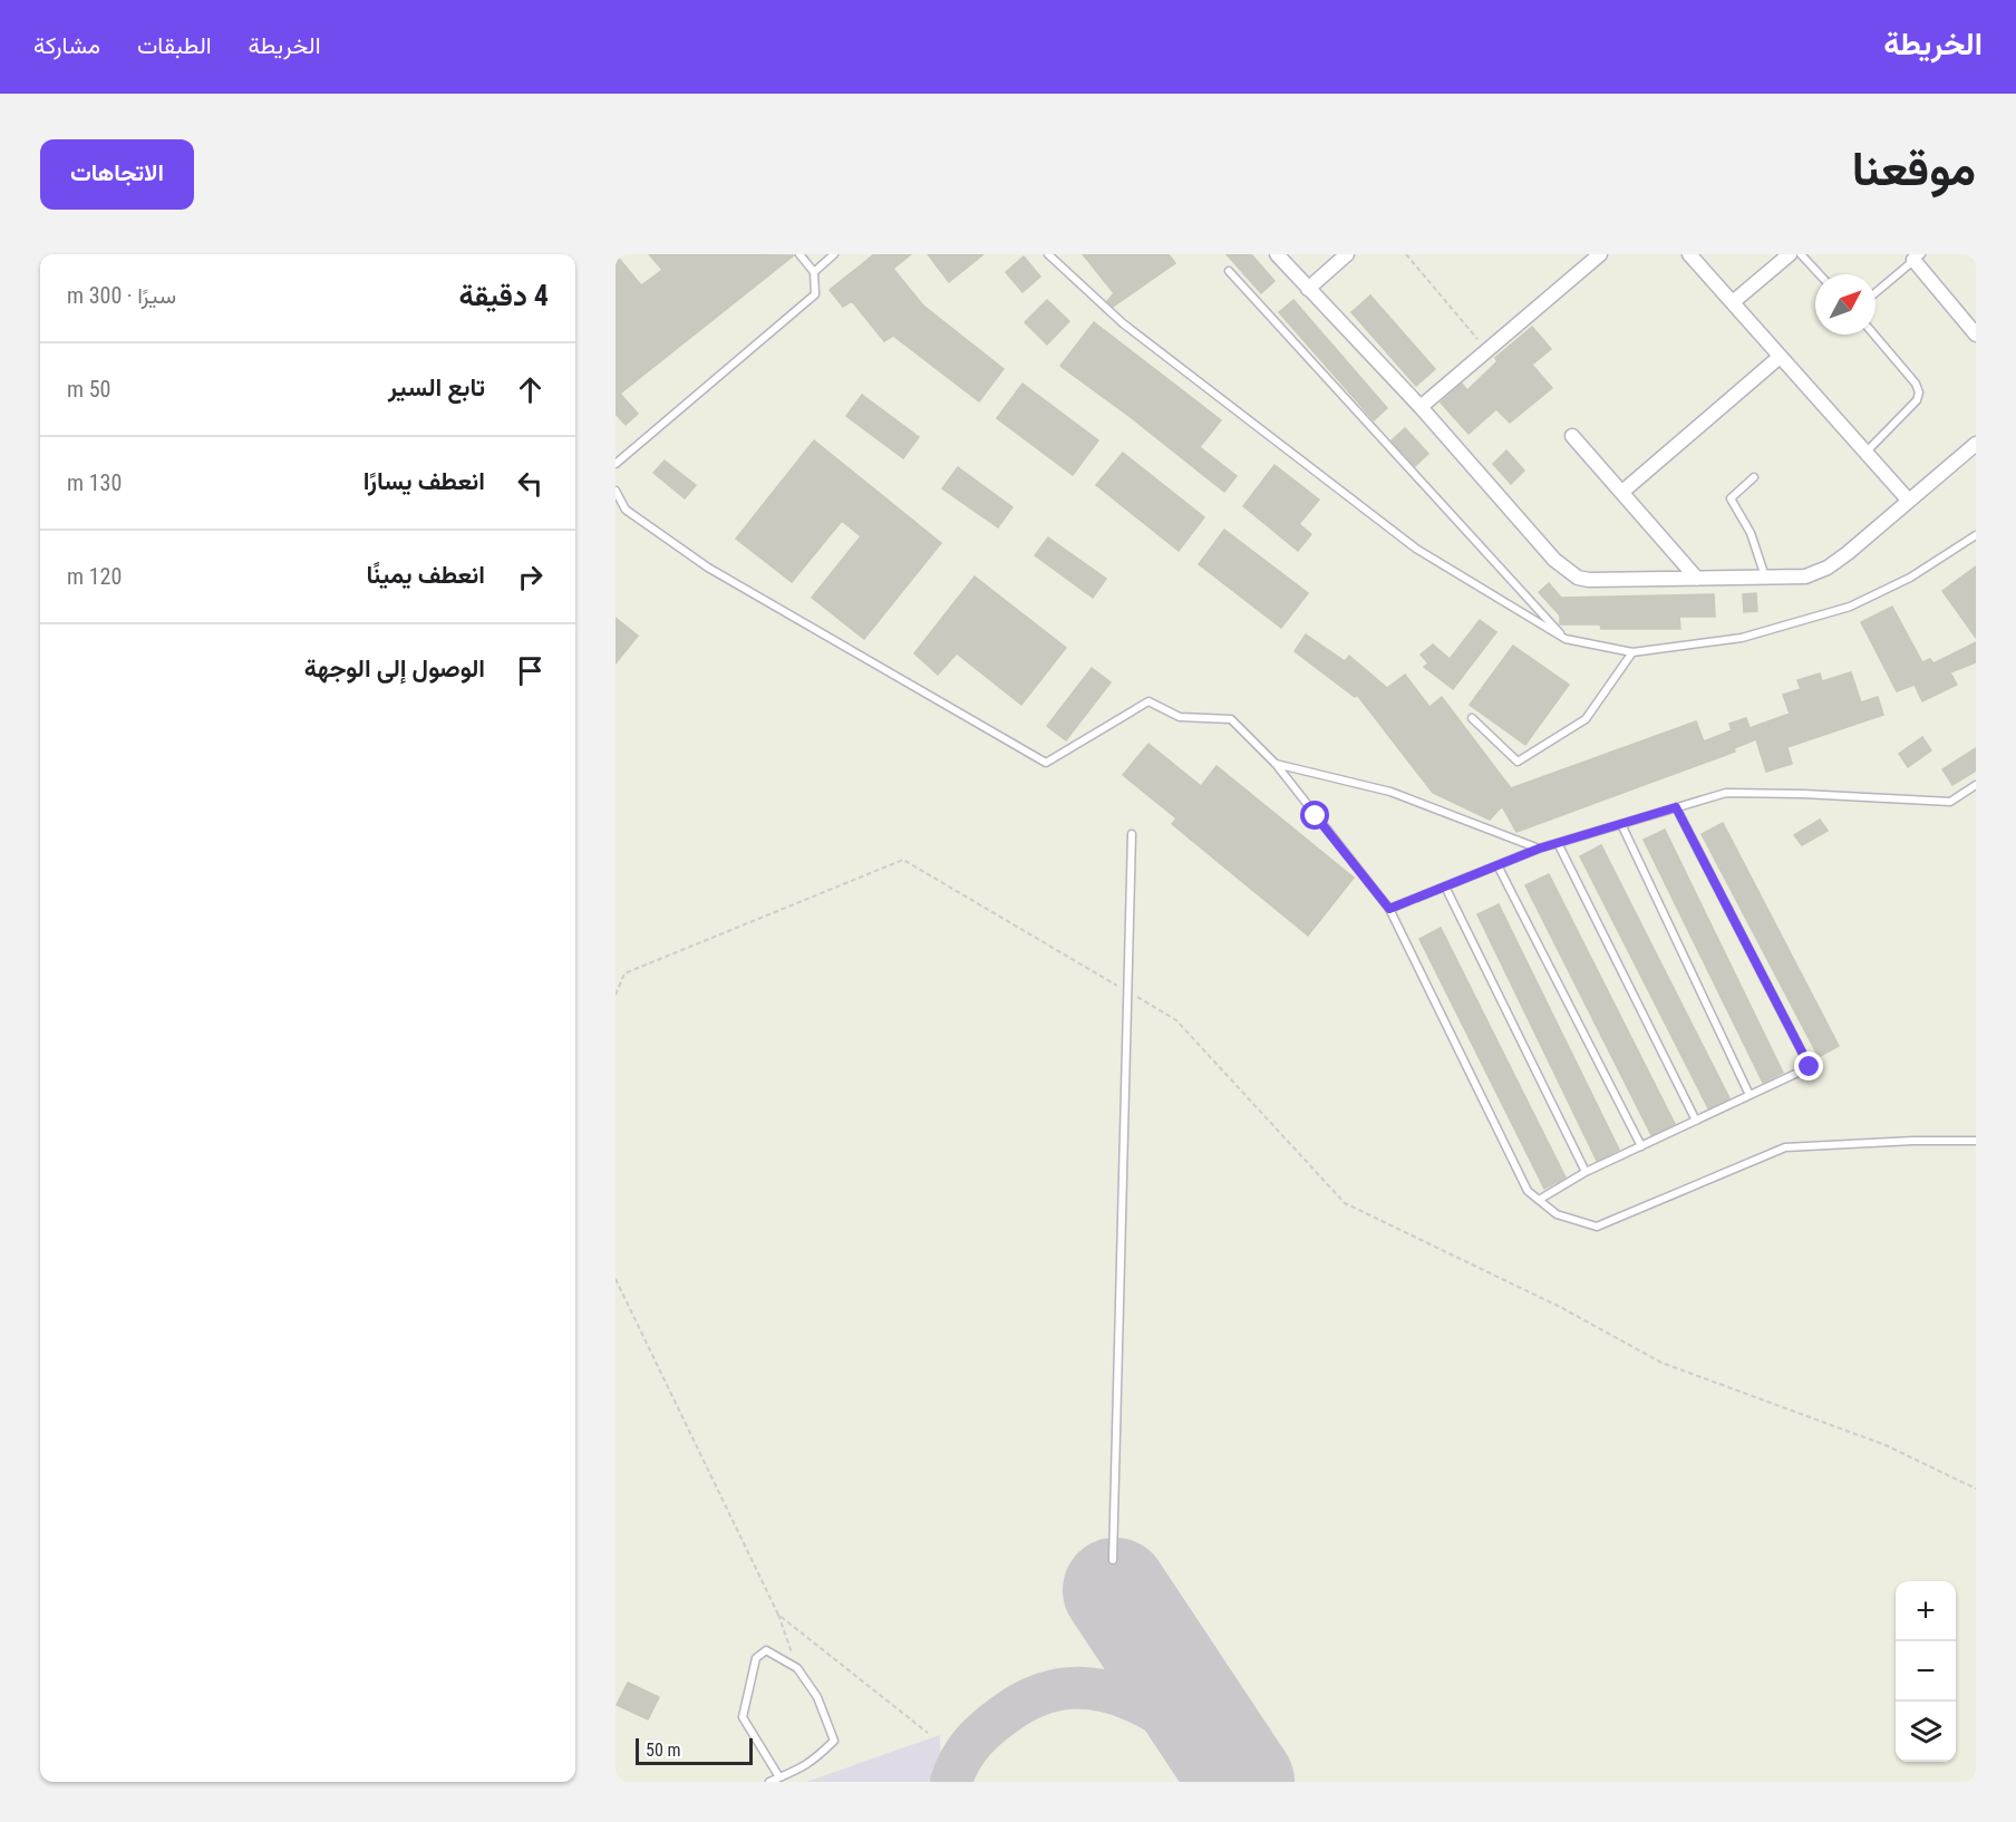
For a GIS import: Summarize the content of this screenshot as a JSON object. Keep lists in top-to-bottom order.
{
  "scale_bar": "50 m",
  "north": "top right",
  "page": {
    "header": "الخريطة",
    "nav": ["الخريطة", "الطبقات", "مشاركة"],
    "title": "موقعنا",
    "buttons": "الاتجاهات",
    "heading": ["4 دقيقة", "سيرًا · 300 m"],
    "list": [
      ["تابع السير", "50 m"],
      ["انعطف يسارًا", "130 m"],
      ["انعطف يمينًا", "120 m"],
      "الوصول إلى الوجهة"
    ],
    "map_buttons": ["+", "−"],
    "scale": "50 m"
  }
}
